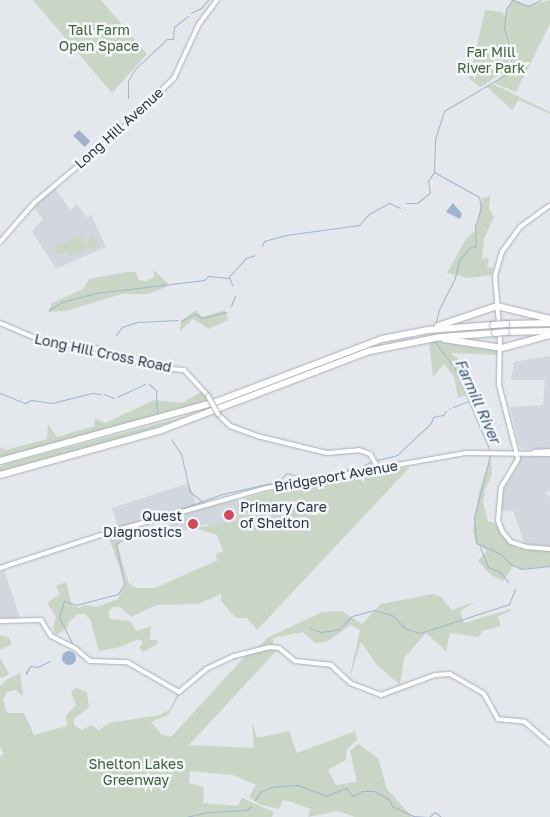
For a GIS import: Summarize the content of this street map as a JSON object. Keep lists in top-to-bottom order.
{
  "streets": {
    "street": ["Long Hill Avenue", "Long Hill Cross Road", "Bridgeport Avenue"]
  },
  "crossings": [
    ["Long Hill Cross Road", "Bridgeport Avenue"]
  ],
  "water": ["Farmill River"],
  "parks": ["Tall Farm Open Space", "Far Mill River Park", "Shelton Lakes Greenway"],
  "places": ["Primary Care of Shelton", "Quest Diagnostics"]
}
